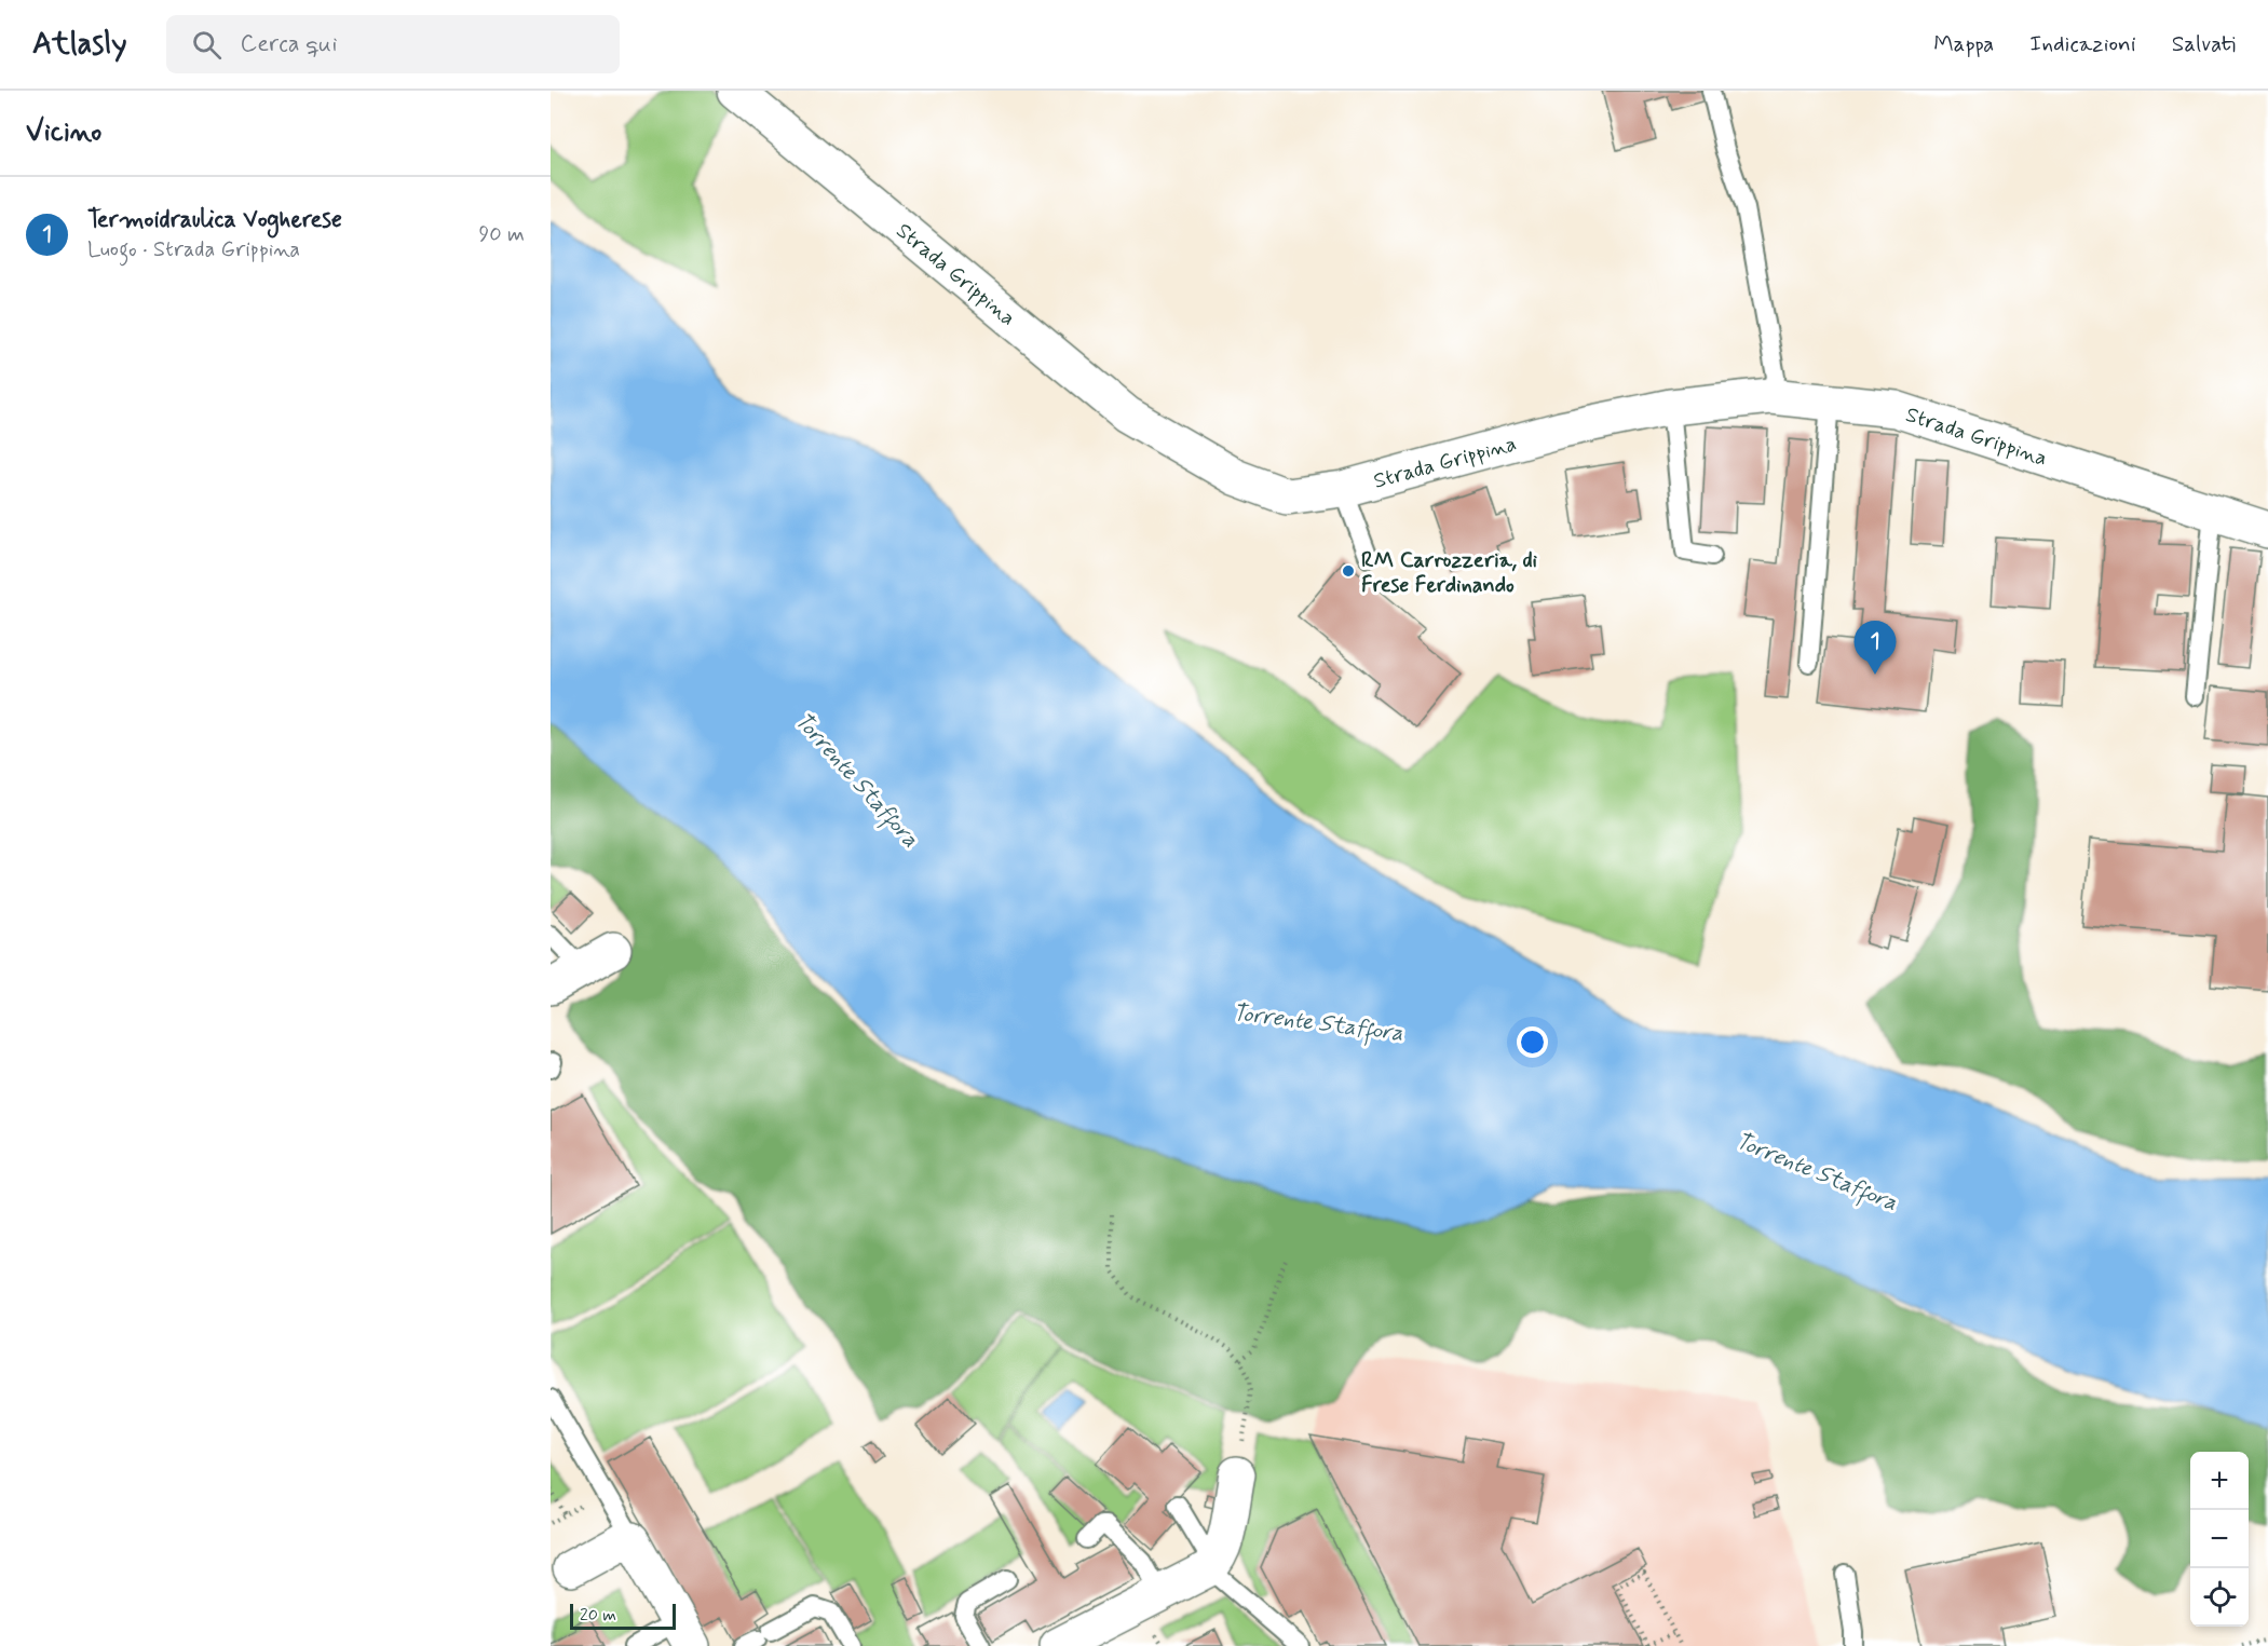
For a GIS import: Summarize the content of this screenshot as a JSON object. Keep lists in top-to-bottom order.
{
  "streets": {
    "street": ["Strada Grippina"]
  },
  "water": ["Torrente Staffora"],
  "places": ["RM Carrozzeria, di Frese Ferdinando"],
  "scale_bar": "20 m",
  "page": {
    "header": "Atlasly",
    "search": "Cerca qui",
    "nav": ["Mappa", "Indicazioni", "Salvati"],
    "heading": "Vicino",
    "list": [
      {
        "mark": "1",
        "name": "Termoidraulica Vogherese",
        "note": "Luogo · Strada Grippina",
        "value": "90 m"
      }
    ],
    "pins": "1",
    "map_buttons": ["+", "−"],
    "scale": "20 m"
  }
}
